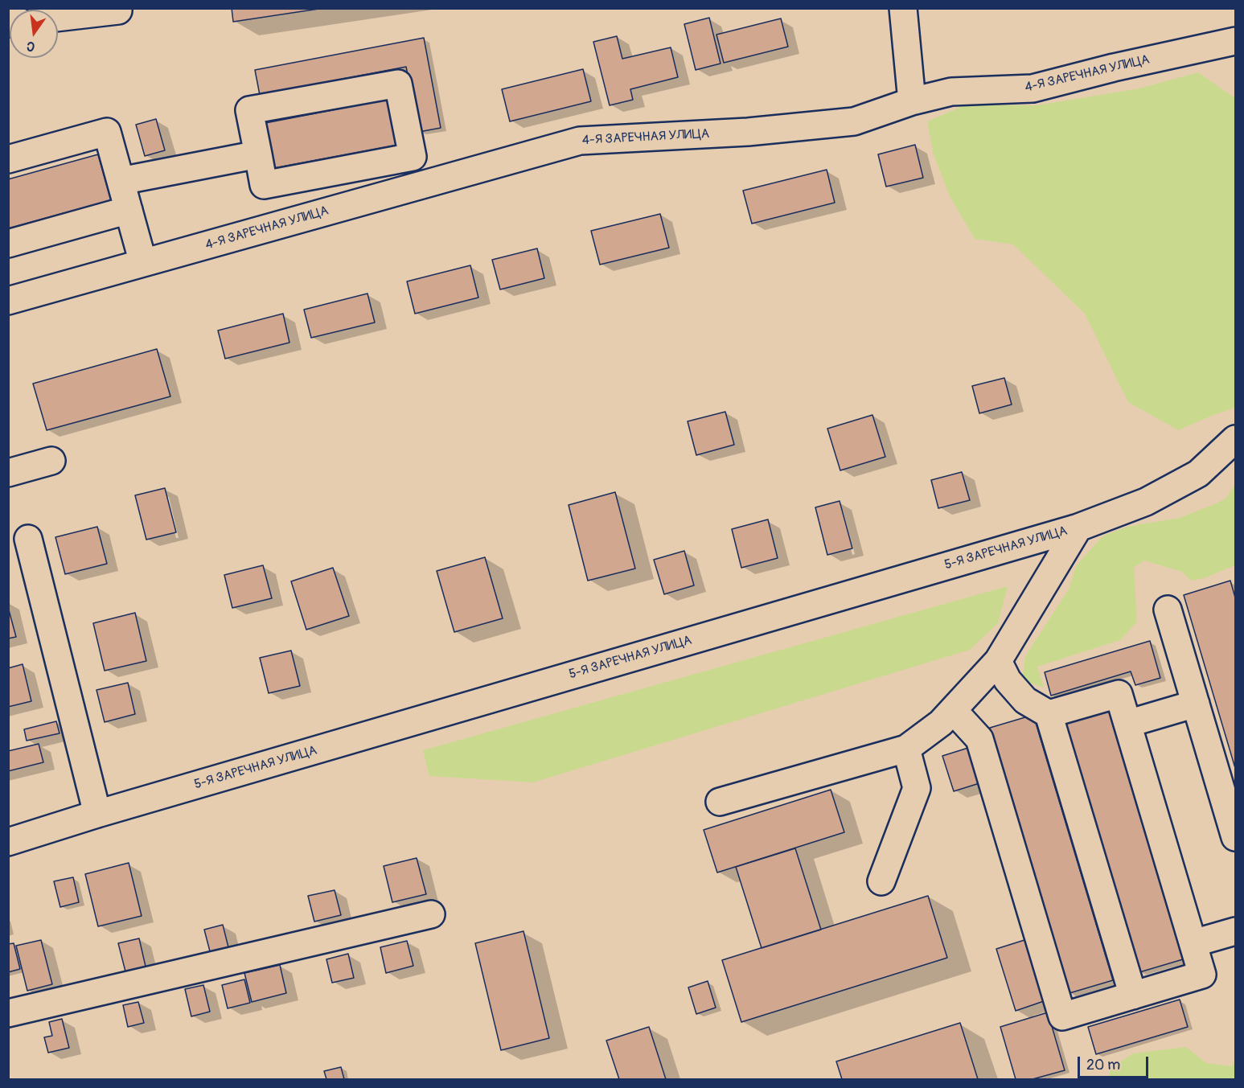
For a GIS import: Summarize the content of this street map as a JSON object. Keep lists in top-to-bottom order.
{
  "streets": {
    "street": ["4-Я ЗАРЕЧНАЯ УЛИЦА", "5-Я ЗАРЕЧНАЯ УЛИЦА"]
  },
  "scale_bar": "20 m",
  "north": "bottom"
}
